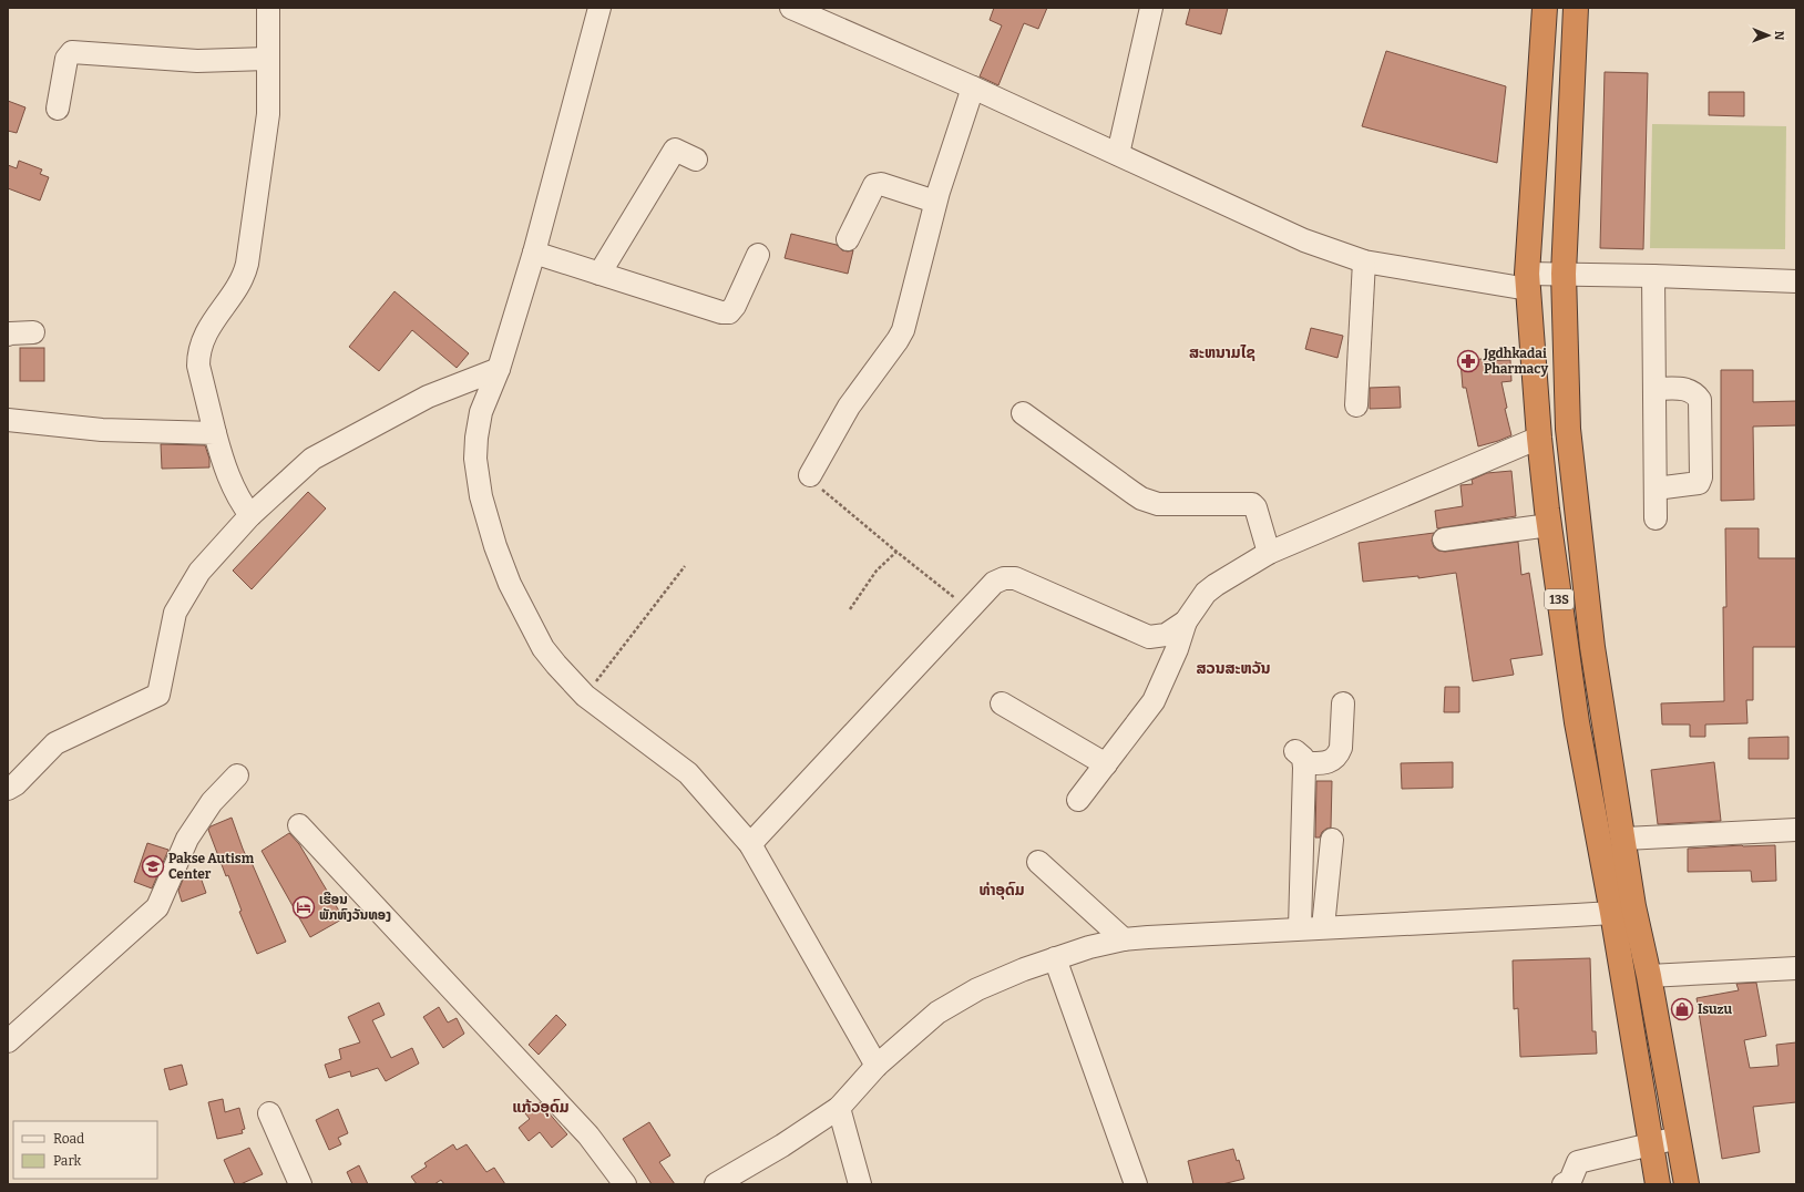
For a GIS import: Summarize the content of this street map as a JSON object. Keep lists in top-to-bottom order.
{
  "streets": {
    "highway": ["13S"]
  },
  "districts": [
    "ສະຫນາມໄຊ",
    "ສວນສະຫວັນ",
    "ທ່າອຸດົມ",
    "ແກ້ວອຸດົມ"
  ],
  "places": {
    "pharmacy": ["Jgdhkadai Pharmacy"],
    "school or university": ["Pakse Autism Center"],
    "hotel": ["ເຮືອນ ພັກຫົງວັນທອງ"],
    "shop": ["Isuzu"]
  },
  "legend": ["Road", "Park"],
  "north": "right"
}
